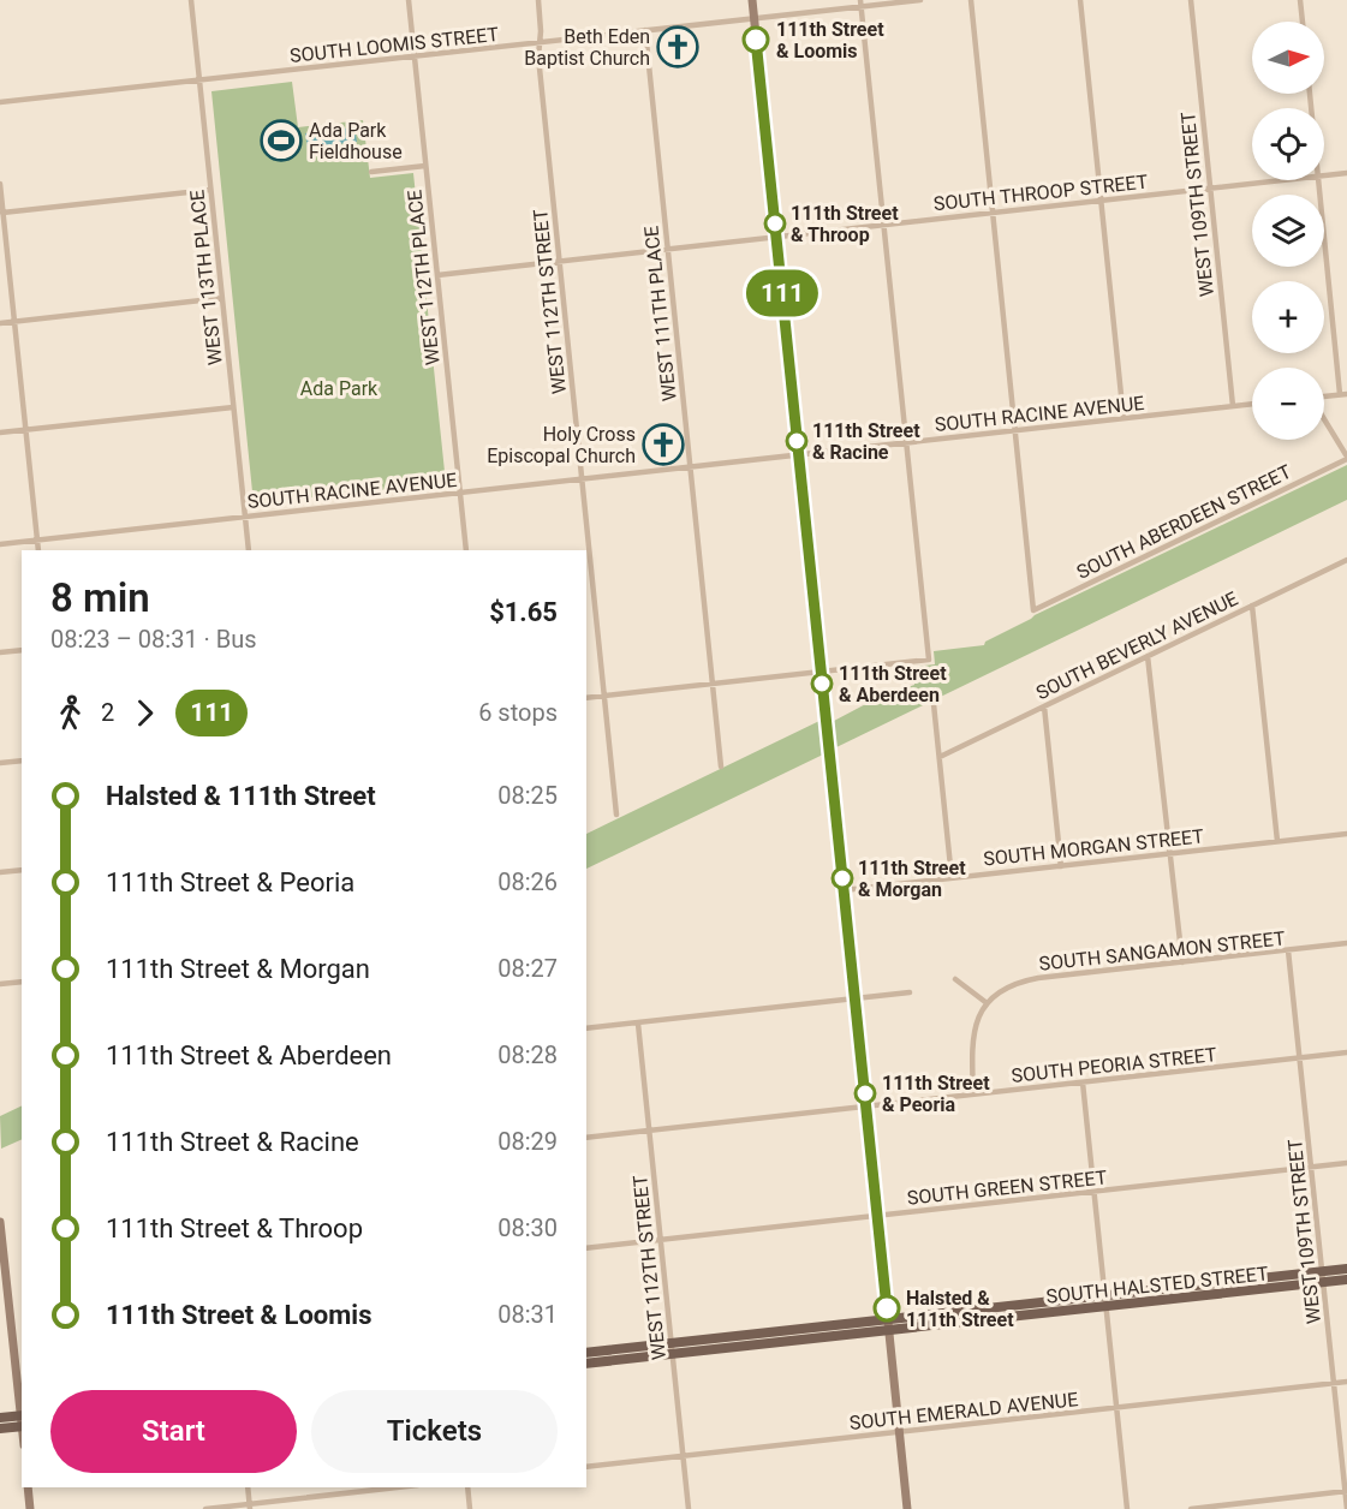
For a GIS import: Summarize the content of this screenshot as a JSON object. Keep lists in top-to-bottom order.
{
  "streets": {
    "main road": ["SOUTH HALSTED STREET"],
    "street": [
      "SOUTH LOOMIS STREET",
      "SOUTH THROOP STREET",
      "WEST 109TH STREET",
      "WEST 113TH PLACE",
      "WEST 112TH PLACE",
      "WEST 112TH STREET",
      "WEST 111TH PLACE",
      "SOUTH RACINE AVENUE",
      "SOUTH ABERDEEN STREET",
      "SOUTH BEVERLY AVENUE",
      "SOUTH MORGAN STREET",
      "SOUTH SANGAMON STREET",
      "SOUTH PEORIA STREET",
      "SOUTH GREEN STREET",
      "SOUTH EMERALD AVENUE"
    ]
  },
  "crossings": [
    ["SOUTH LOOMIS STREET", "WEST 113TH PLACE"],
    ["SOUTH LOOMIS STREET", "WEST 112TH PLACE"],
    ["SOUTH LOOMIS STREET", "WEST 112TH STREET"],
    ["SOUTH LOOMIS STREET", "WEST 111TH PLACE"],
    ["SOUTH THROOP STREET", "WEST 109TH STREET"],
    ["SOUTH THROOP STREET", "WEST 112TH PLACE"],
    ["SOUTH THROOP STREET", "WEST 112TH STREET"],
    ["SOUTH THROOP STREET", "WEST 111TH PLACE"],
    ["WEST 109TH STREET", "SOUTH RACINE AVENUE"],
    ["WEST 109TH STREET", "SOUTH SANGAMON STREET"],
    ["WEST 109TH STREET", "SOUTH PEORIA STREET"],
    ["WEST 109TH STREET", "SOUTH GREEN STREET"],
    ["WEST 109TH STREET", "SOUTH HALSTED STREET"],
    ["WEST 109TH STREET", "SOUTH EMERALD AVENUE"],
    ["WEST 113TH PLACE", "SOUTH RACINE AVENUE"],
    ["WEST 112TH PLACE", "SOUTH RACINE AVENUE"],
    ["WEST 112TH STREET", "SOUTH RACINE AVENUE"],
    ["WEST 112TH STREET", "SOUTH PEORIA STREET"],
    ["WEST 112TH STREET", "SOUTH GREEN STREET"],
    ["WEST 112TH STREET", "SOUTH HALSTED STREET"],
    ["WEST 112TH STREET", "SOUTH EMERALD AVENUE"],
    ["WEST 111TH PLACE", "SOUTH RACINE AVENUE"],
    ["SOUTH RACINE AVENUE", "SOUTH ABERDEEN STREET"]
  ],
  "parks": ["Ada Park"],
  "places": {
    "other": [
      "111th Street & Loomis",
      "111th Street & Throop",
      "111th Street & Racine",
      "111th Street & Aberdeen",
      "111th Street & Morgan",
      "111th Street & Peoria",
      "Halsted & 111th Street"
    ],
    "church": ["Beth Eden Baptist Church", "Holy Cross Episcopal Church"],
    "sports": ["Ada Park Fieldhouse"]
  },
  "lines": ["bus line 111"],
  "north": "right",
  "page": {
    "on_map": "111",
    "map_buttons": ["+", "−"],
    "heading": ["8 min", "08:23 – 08:31 · Bus", "$1.65"],
    "legs": ["2", "111", "6 stops"],
    "list": [
      {
        "name": "Halsted & 111th Street",
        "value": "08:25"
      },
      {
        "name": "111th Street & Peoria",
        "value": "08:26"
      },
      {
        "name": "111th Street & Morgan",
        "value": "08:27"
      },
      {
        "name": "111th Street & Aberdeen",
        "value": "08:28"
      },
      {
        "name": "111th Street & Racine",
        "value": "08:29"
      },
      {
        "name": "111th Street & Throop",
        "value": "08:30"
      },
      {
        "name": "111th Street & Loomis",
        "value": "08:31"
      }
    ],
    "buttons": ["Start", "Tickets"]
  }
}
